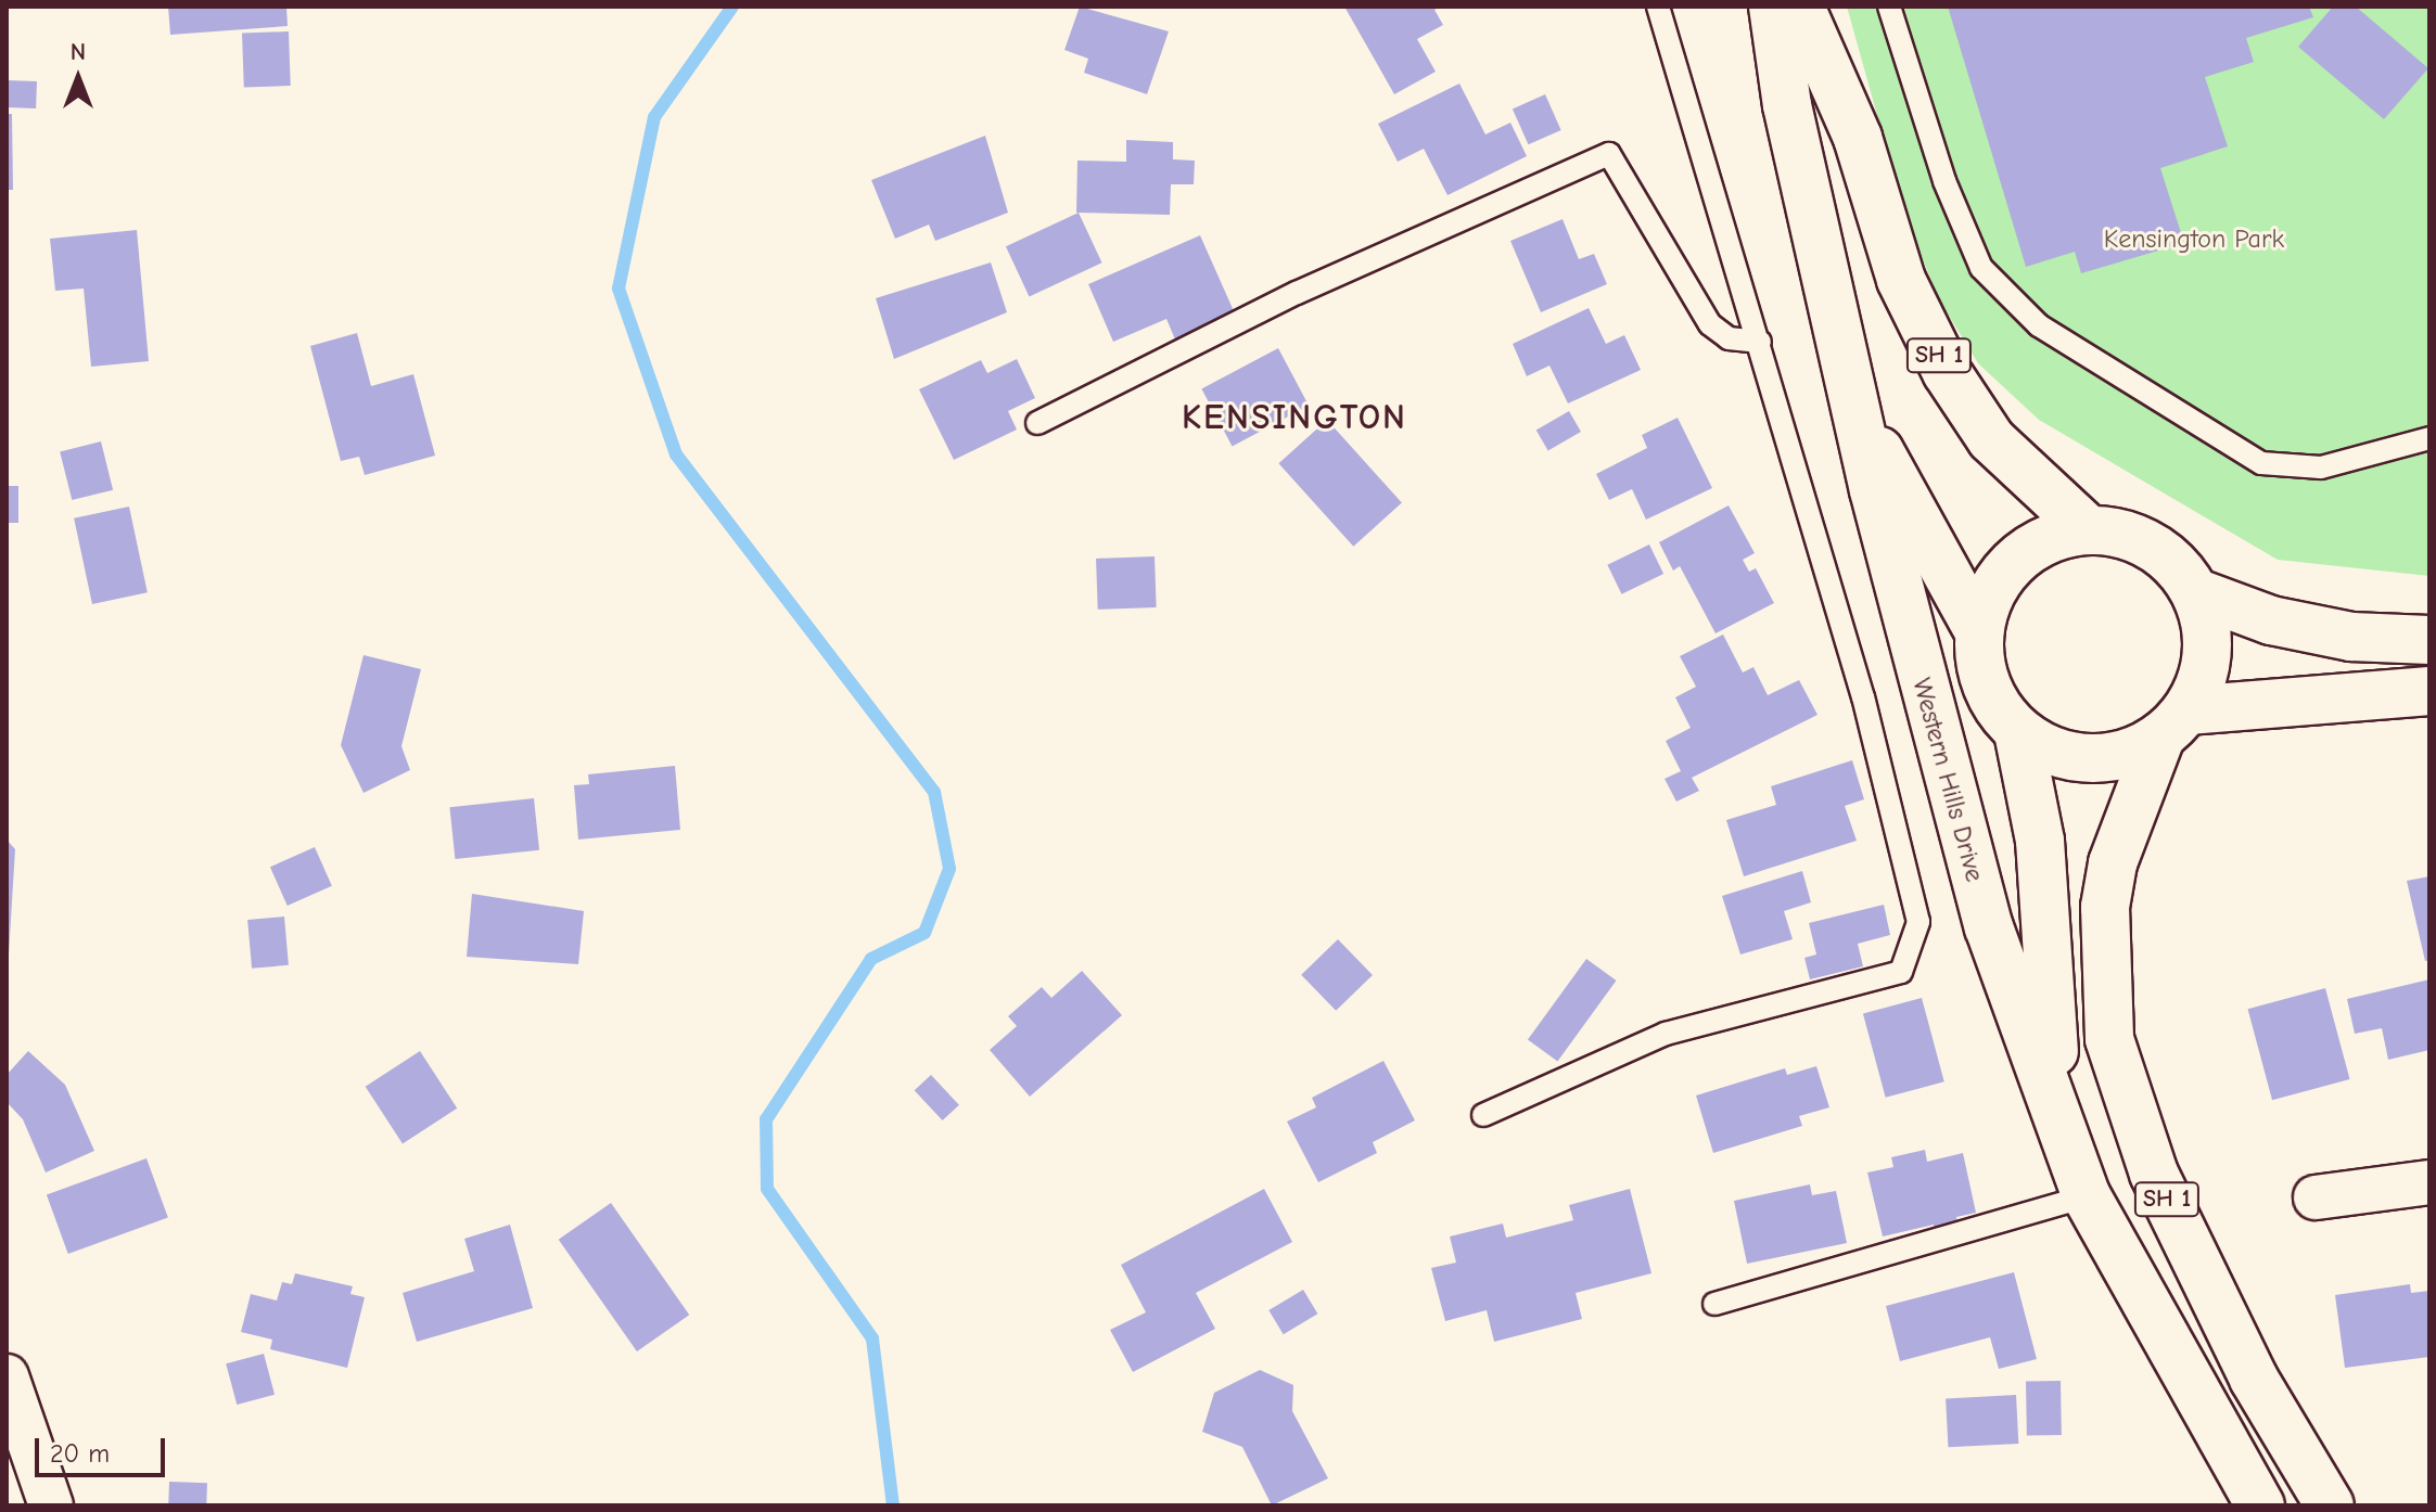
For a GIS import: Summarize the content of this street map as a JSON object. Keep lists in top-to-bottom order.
{
  "streets": {
    "main road": ["SH 1", "Western Hills Drive"]
  },
  "crossings": [
    ["SH 1", "Western Hills Drive"]
  ],
  "districts": ["KENSINGTON"],
  "parks": ["Kensington Park"],
  "scale_bar": "20 m",
  "north": "top"
}
